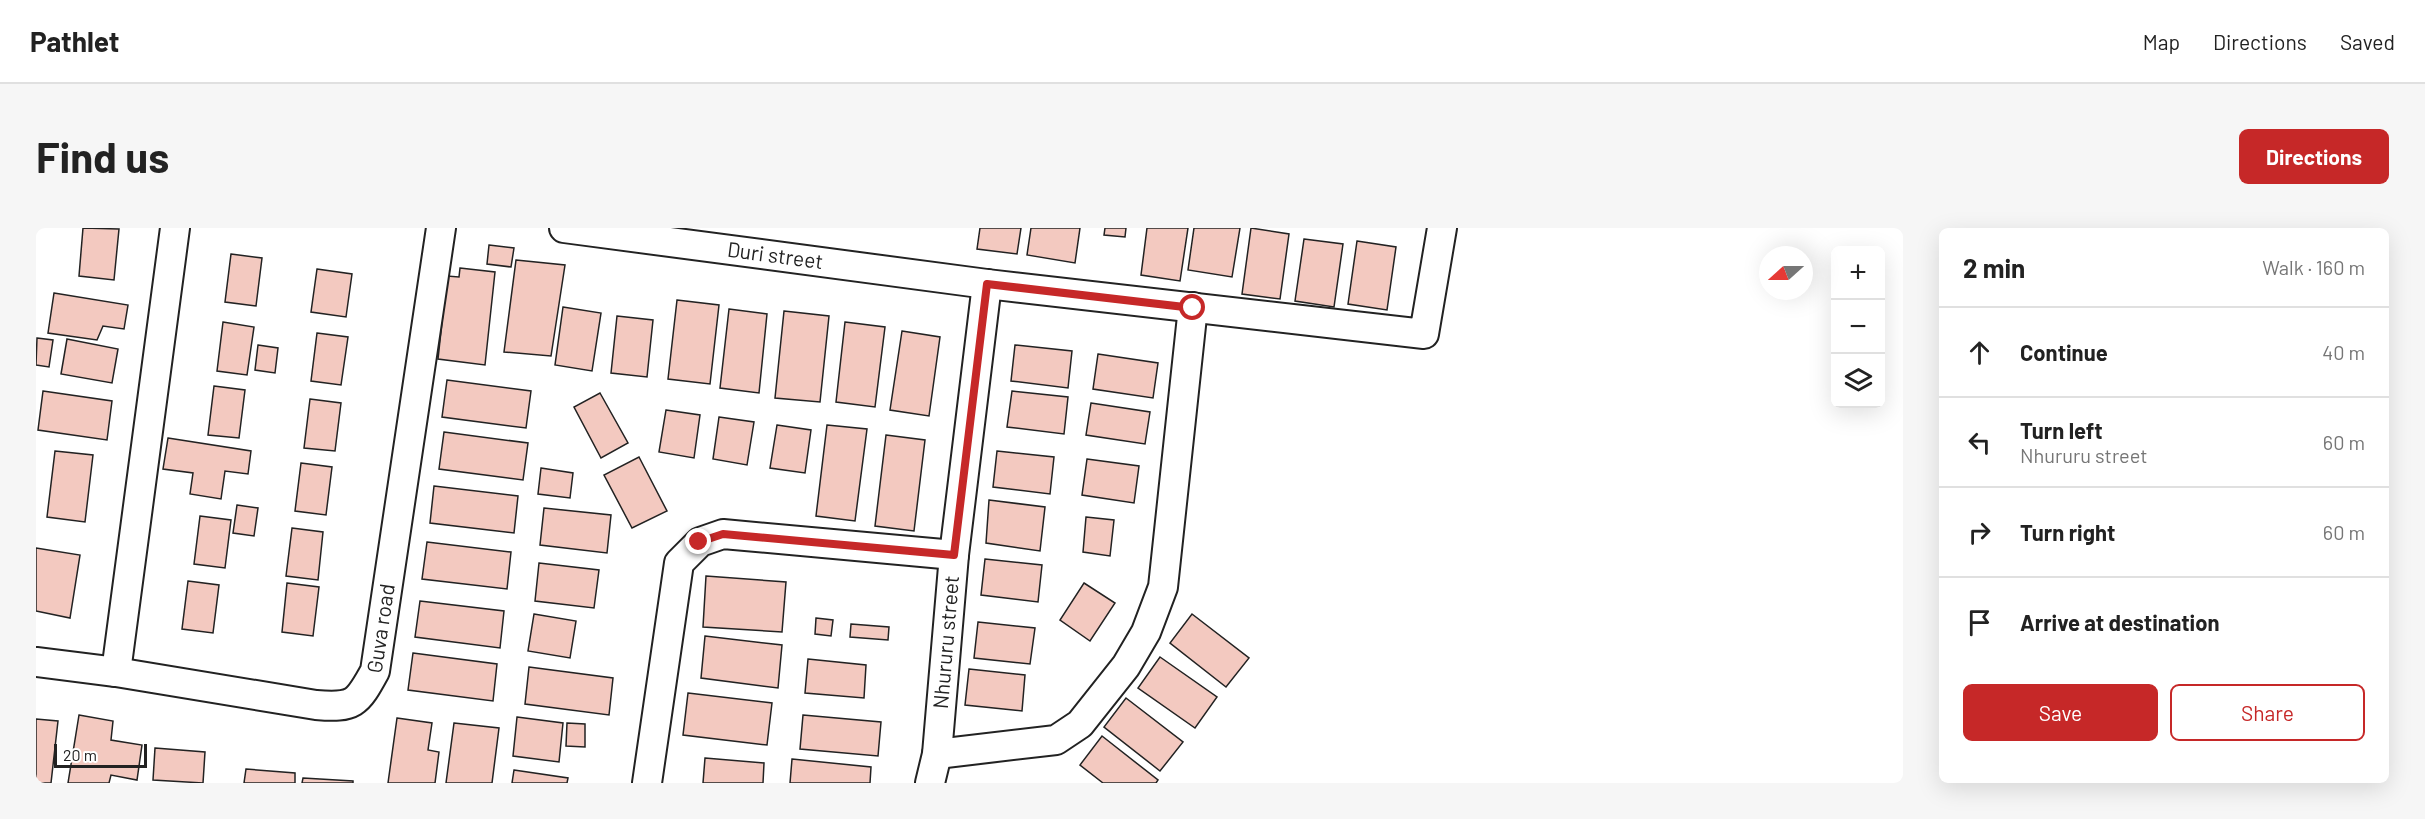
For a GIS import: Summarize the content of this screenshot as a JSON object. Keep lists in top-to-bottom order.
{
  "streets": {
    "street": ["Duri street", "Guva road", "Nhururu street"]
  },
  "crossings": [
    ["Duri street", "Nhururu street"]
  ],
  "scale_bar": "20 m",
  "north": "left",
  "page": {
    "header": "Pathlet",
    "nav": ["Map", "Directions", "Saved"],
    "buttons": [
      "Directions",
      ["Save", "Share"]
    ],
    "title": "Find us",
    "heading": ["2 min", "Walk · 160 m"],
    "map_buttons": ["+", "−"],
    "list": [
      ["Continue", "40 m"],
      ["Turn left", "Nhururu street", "60 m"],
      ["Turn right", "60 m"],
      "Arrive at destination"
    ],
    "scale": "20 m"
  }
}
